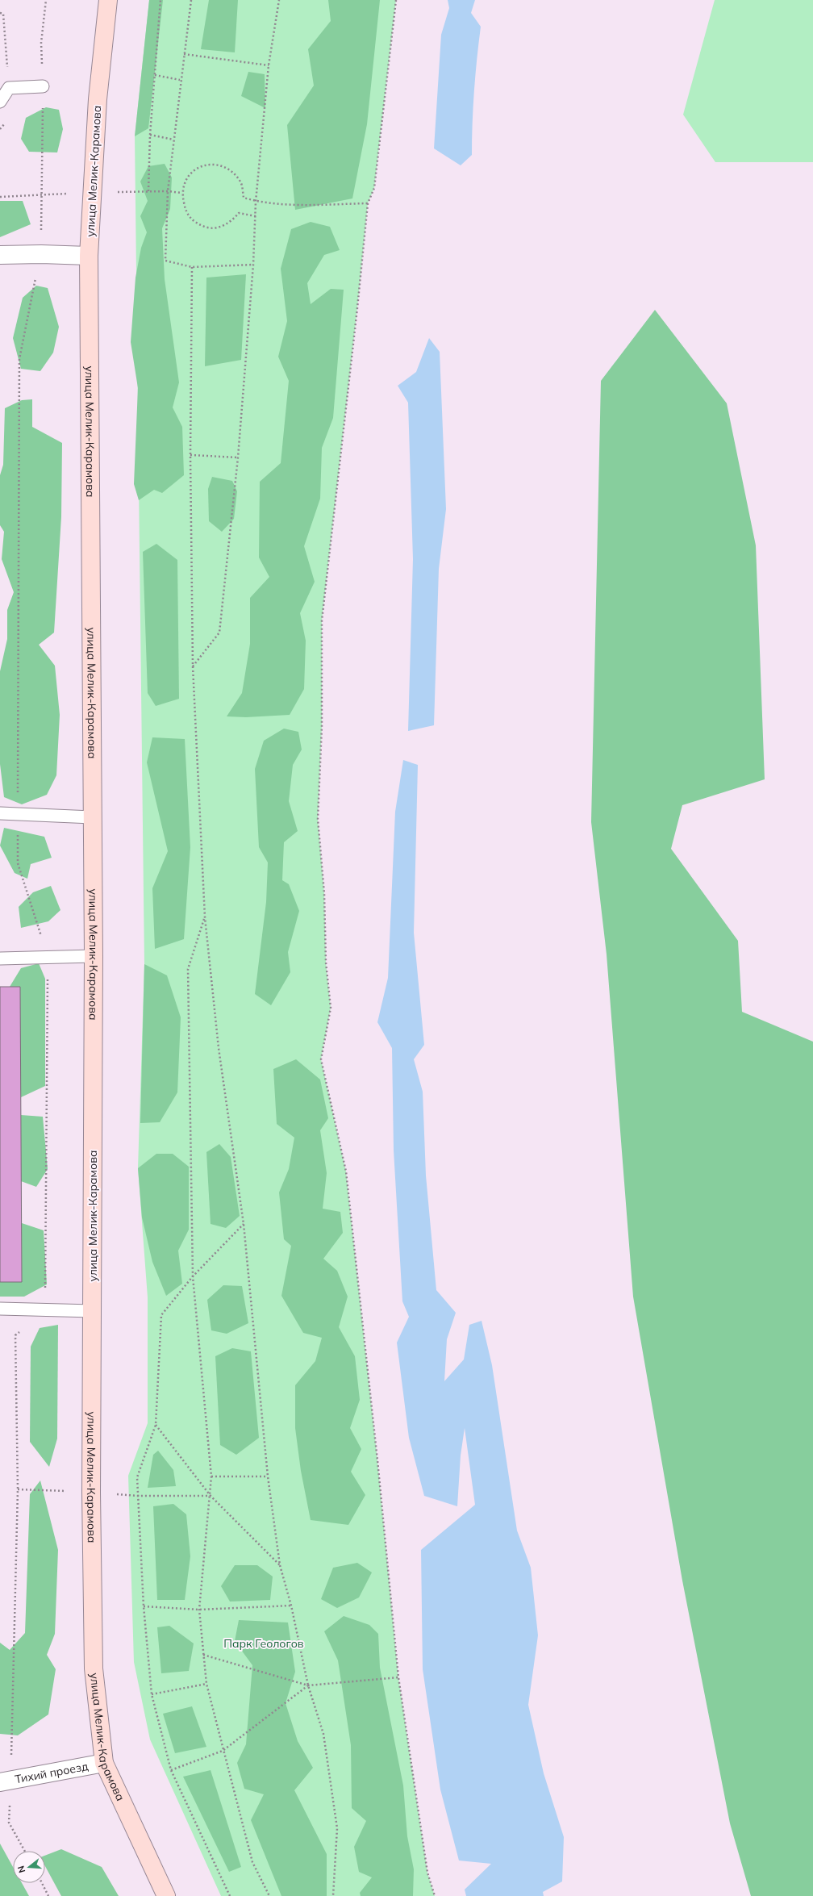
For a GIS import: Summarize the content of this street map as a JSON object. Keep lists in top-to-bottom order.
{
  "streets": {
    "main road": ["улица Мелик-Карамова"],
    "street": ["Тихий проезд"]
  },
  "crossings": [
    ["улица Мелик-Карамова", "Тихий проезд"]
  ],
  "parks": ["Парк Геологов"],
  "north": "left"
}
